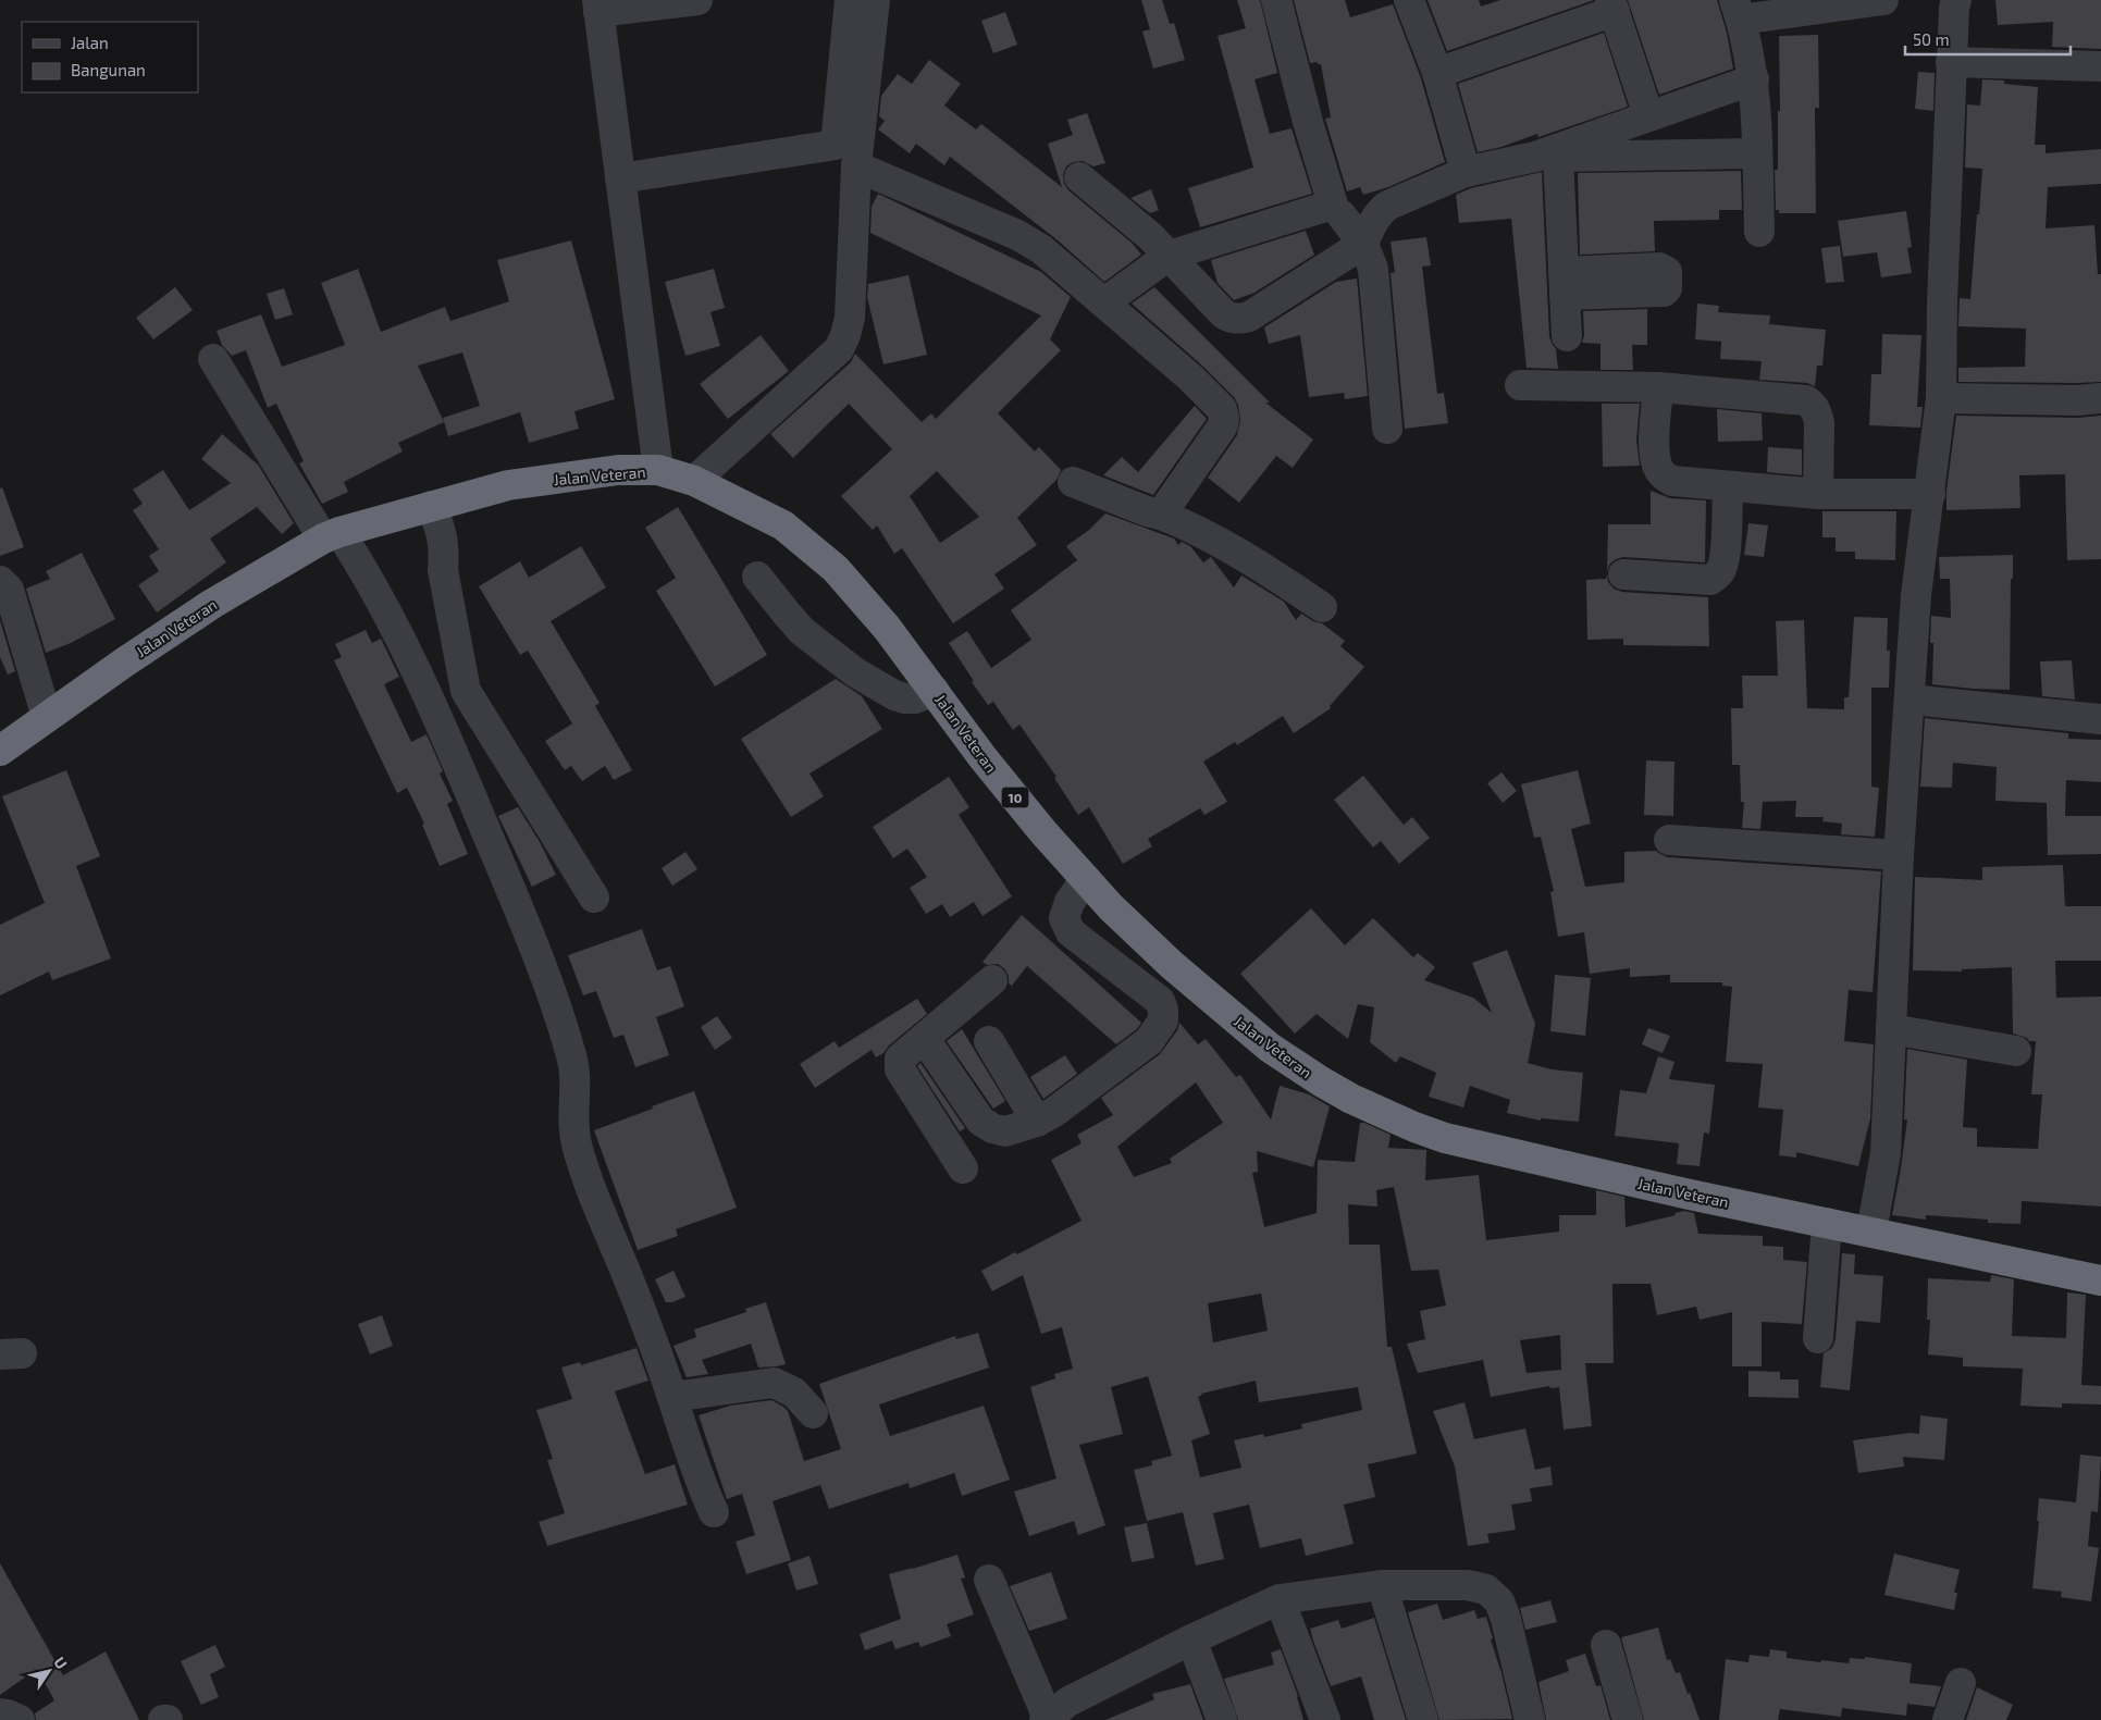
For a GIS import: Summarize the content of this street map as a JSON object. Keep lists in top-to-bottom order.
{
  "streets": {
    "highway": ["Jalan Veteran", "10"]
  },
  "legend": ["Jalan", "Bangunan"],
  "scale_bar": "50 m",
  "north": "top right"
}
